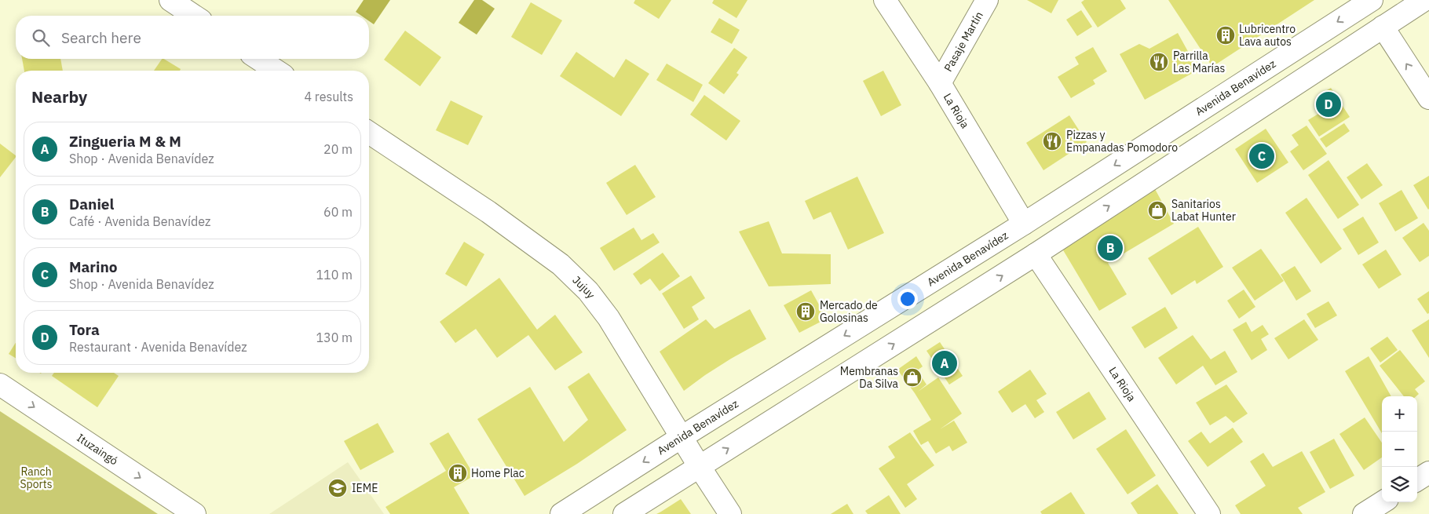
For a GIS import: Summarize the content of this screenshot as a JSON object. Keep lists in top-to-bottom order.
{
  "streets": {
    "main road": [
      "Pasaje Martín",
      "Avenida Benavídez",
      "La Rioja",
      "Jujuy",
      "Ituzaingó"
    ]
  },
  "crossings": [
    ["Pasaje Martín", "La Rioja"],
    ["Avenida Benavídez", "La Rioja"],
    ["Avenida Benavídez", "Jujuy"]
  ],
  "one_way": ["Ituzaingó"],
  "parks": ["Ranch Sports"],
  "places": {
    "building": ["Lubricentro Lava autos", "Mercado de Golosinas", "Home Plac"],
    "restaurant": ["Parrilla Las Marías", "Pizzas y Empanadas Pomodoro"],
    "shop": ["Sanitarios Labat Hunter", "Membranas Da Silva"],
    "school or university": ["IEME"]
  },
  "page": {
    "search": "Search here",
    "heading": ["Nearby", "4 results"],
    "pins": [
      "D",
      "C",
      "B",
      "A"
    ],
    "list": [
      {
        "mark": "A",
        "name": "Zingueria M & M",
        "note": "Shop · Avenida Benavídez",
        "value": "20 m"
      },
      {
        "mark": "B",
        "name": "Daniel",
        "note": "Café · Avenida Benavídez",
        "value": "60 m"
      },
      {
        "mark": "C",
        "name": "Marino",
        "note": "Shop · Avenida Benavídez",
        "value": "110 m"
      },
      {
        "mark": "D",
        "name": "Tora",
        "note": "Restaurant · Avenida Benavídez",
        "value": "130 m"
      }
    ],
    "map_buttons": ["+", "−"]
  }
}
